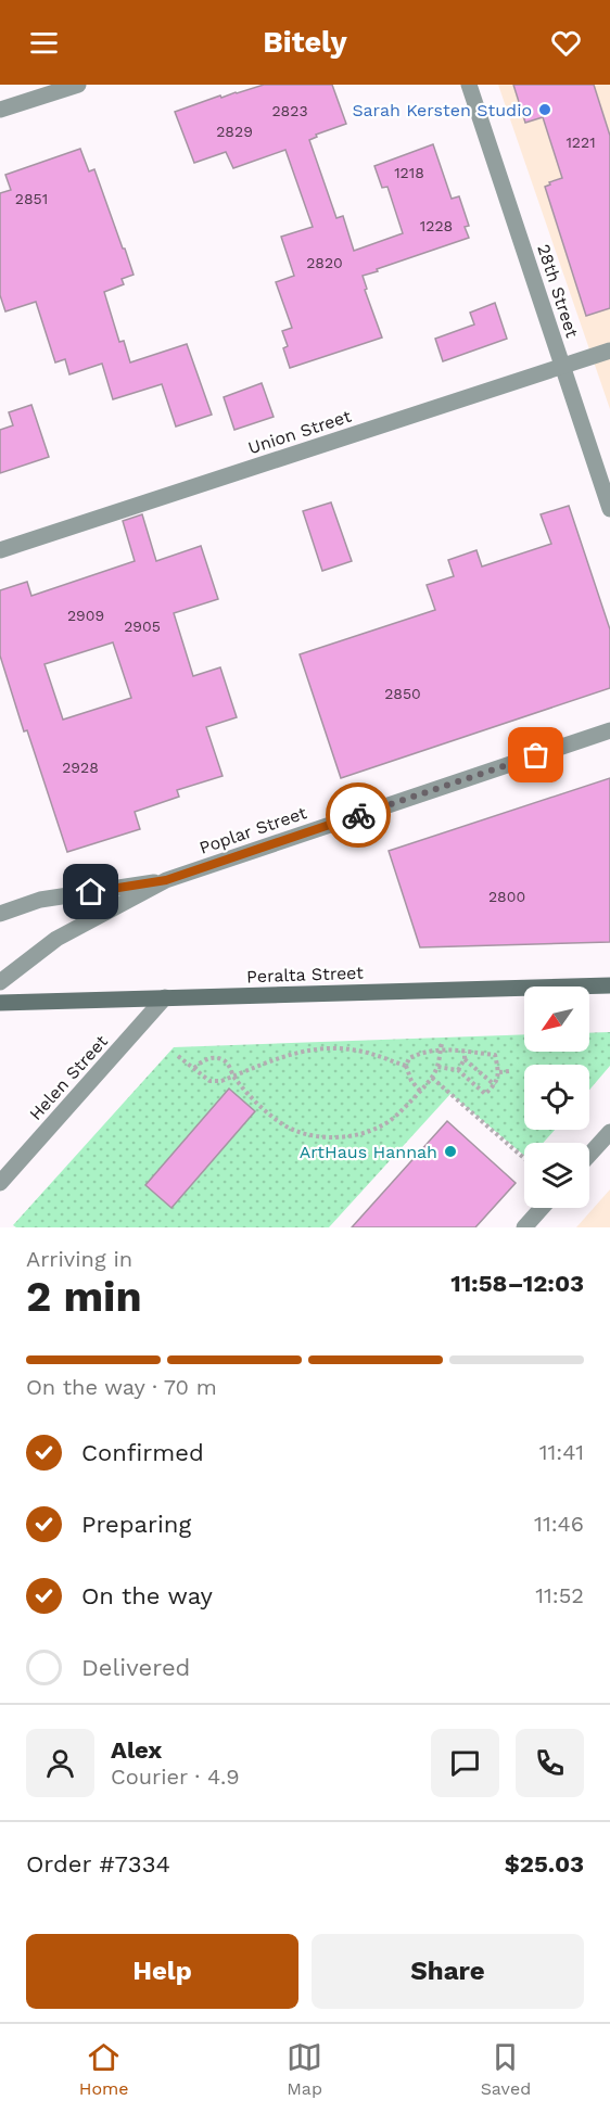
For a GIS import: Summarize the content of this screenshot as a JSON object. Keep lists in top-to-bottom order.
{
  "streets": {
    "street": [
      "28th Street",
      "Union Street",
      "Poplar Street",
      "Peralta Street",
      "Helen Street"
    ]
  },
  "crossings": [
    ["28th Street", "Union Street"],
    ["Peralta Street", "Helen Street"]
  ],
  "places": ["Sarah Kersten Studio", "ArtHaus Hannah"],
  "house_numbers": [
    "2823",
    "2829",
    "1221",
    "1218",
    "2851",
    "1228",
    "2820",
    "2909",
    "2905",
    "2850",
    "2928",
    "2800"
  ],
  "north": "bottom left",
  "page": {
    "header": "Bitely",
    "heading": ["2 min", "Arriving in", "11:58–12:03"],
    "panel": [
      "Alex",
      "Courier · 4.9",
      "Order #7334",
      "$25.03"
    ],
    "bar": "On the way · 70 m",
    "list": [
      ["Confirmed", "11:41"],
      ["Preparing", "11:46"],
      ["On the way", "11:52"],
      "Delivered"
    ],
    "buttons": ["Help", "Share"],
    "tabs": ["Home", "Map", "Saved"]
  }
}
